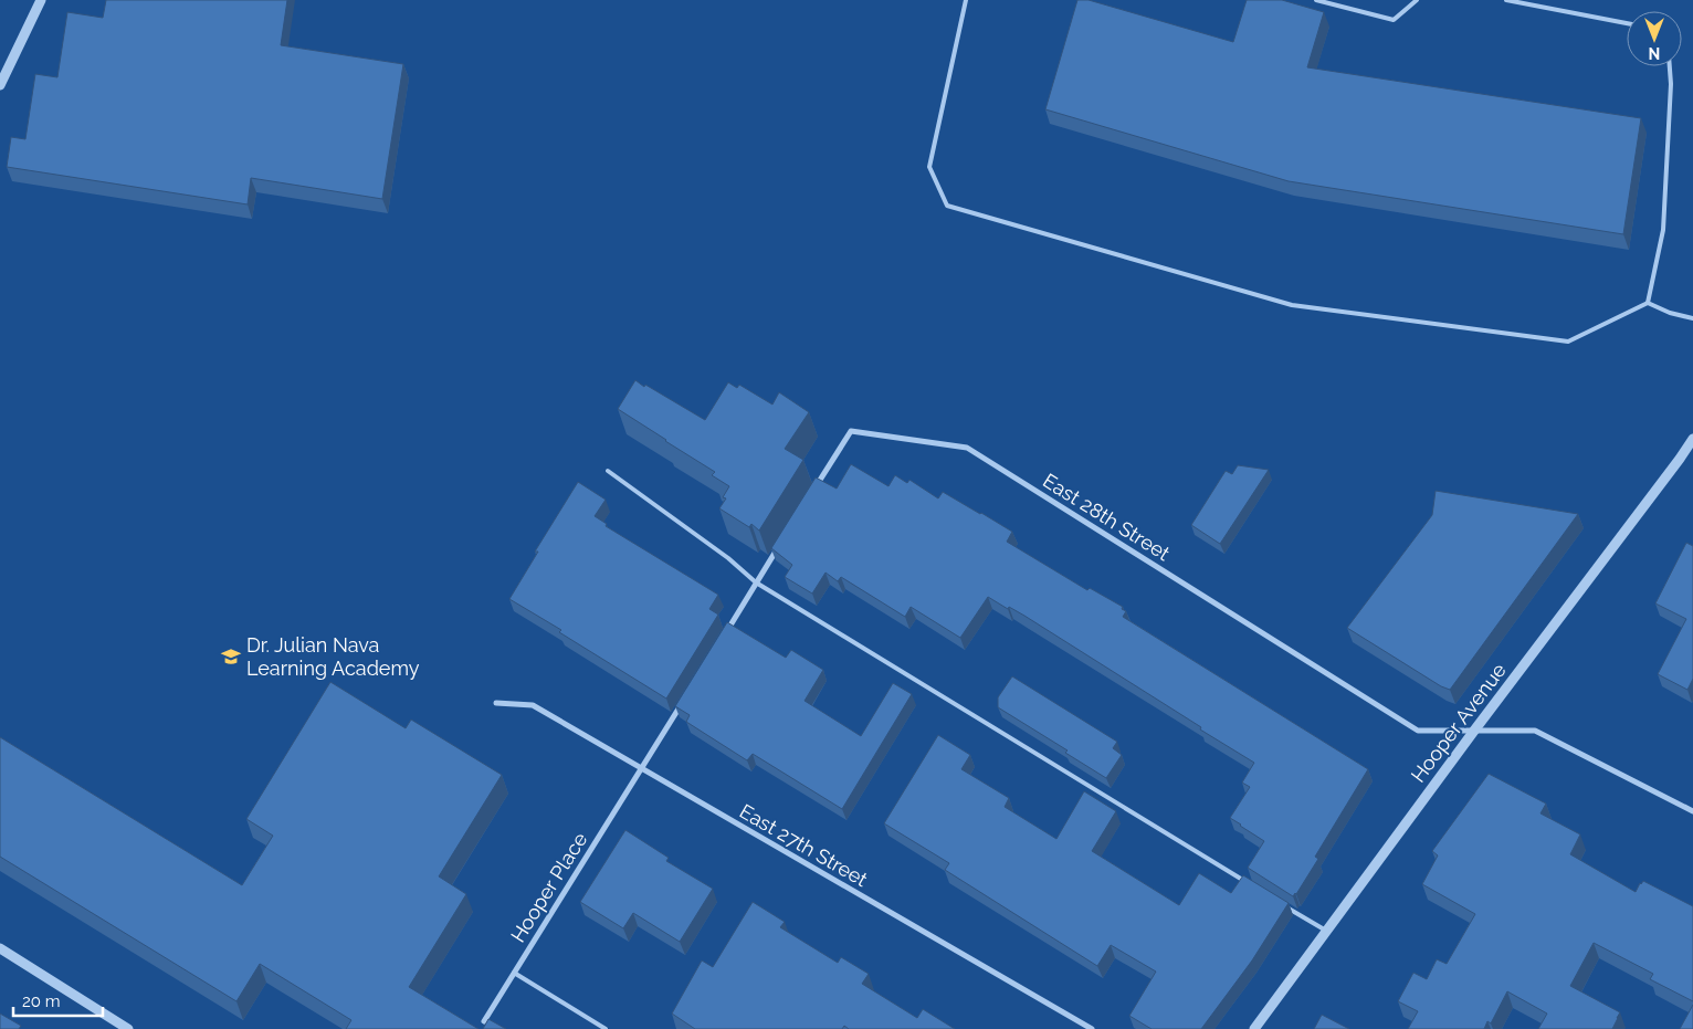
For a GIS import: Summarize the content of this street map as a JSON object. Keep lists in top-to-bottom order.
{
  "streets": {
    "street": [
      "East 28th Street",
      "Hooper Avenue",
      "East 27th Street",
      "Hooper Place"
    ]
  },
  "crossings": [
    ["East 28th Street", "Hooper Avenue"],
    ["East 27th Street", "Hooper Place"]
  ],
  "places": {
    "school or university": ["Dr. Julian Nava Learning Academy"]
  },
  "scale_bar": "20 m",
  "north": "bottom"
}
